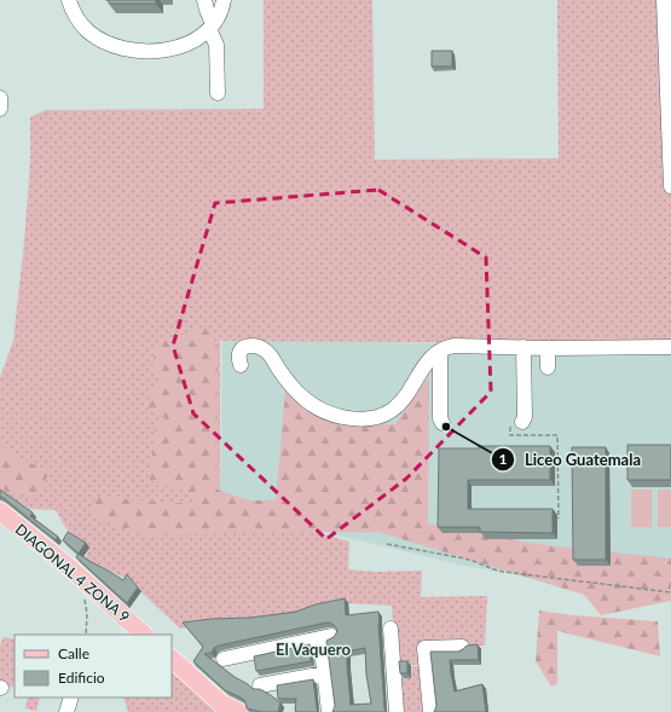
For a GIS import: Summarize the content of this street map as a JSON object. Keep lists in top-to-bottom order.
{
  "streets": {
    "main road": ["DIAGONAL 4 ZONA 9"]
  },
  "districts": ["El Vaquero"],
  "places": ["Liceo Guatemala"],
  "legend": ["Calle", "Edificio"]
}
